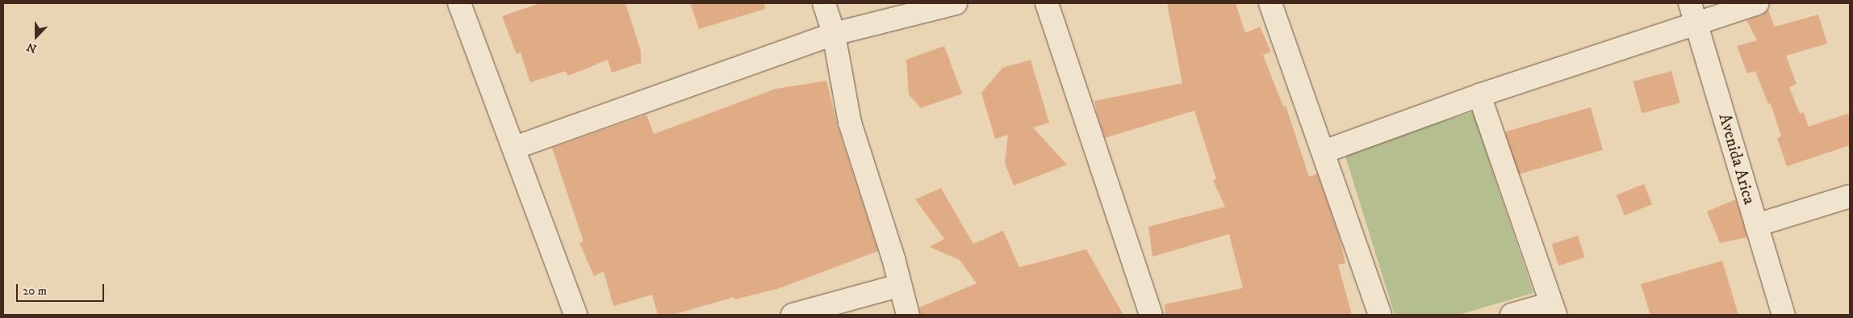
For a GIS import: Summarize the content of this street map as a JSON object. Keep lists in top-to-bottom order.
{
  "streets": {
    "street": ["Avenida Arica"]
  },
  "scale_bar": "20 m",
  "north": "bottom"
}
